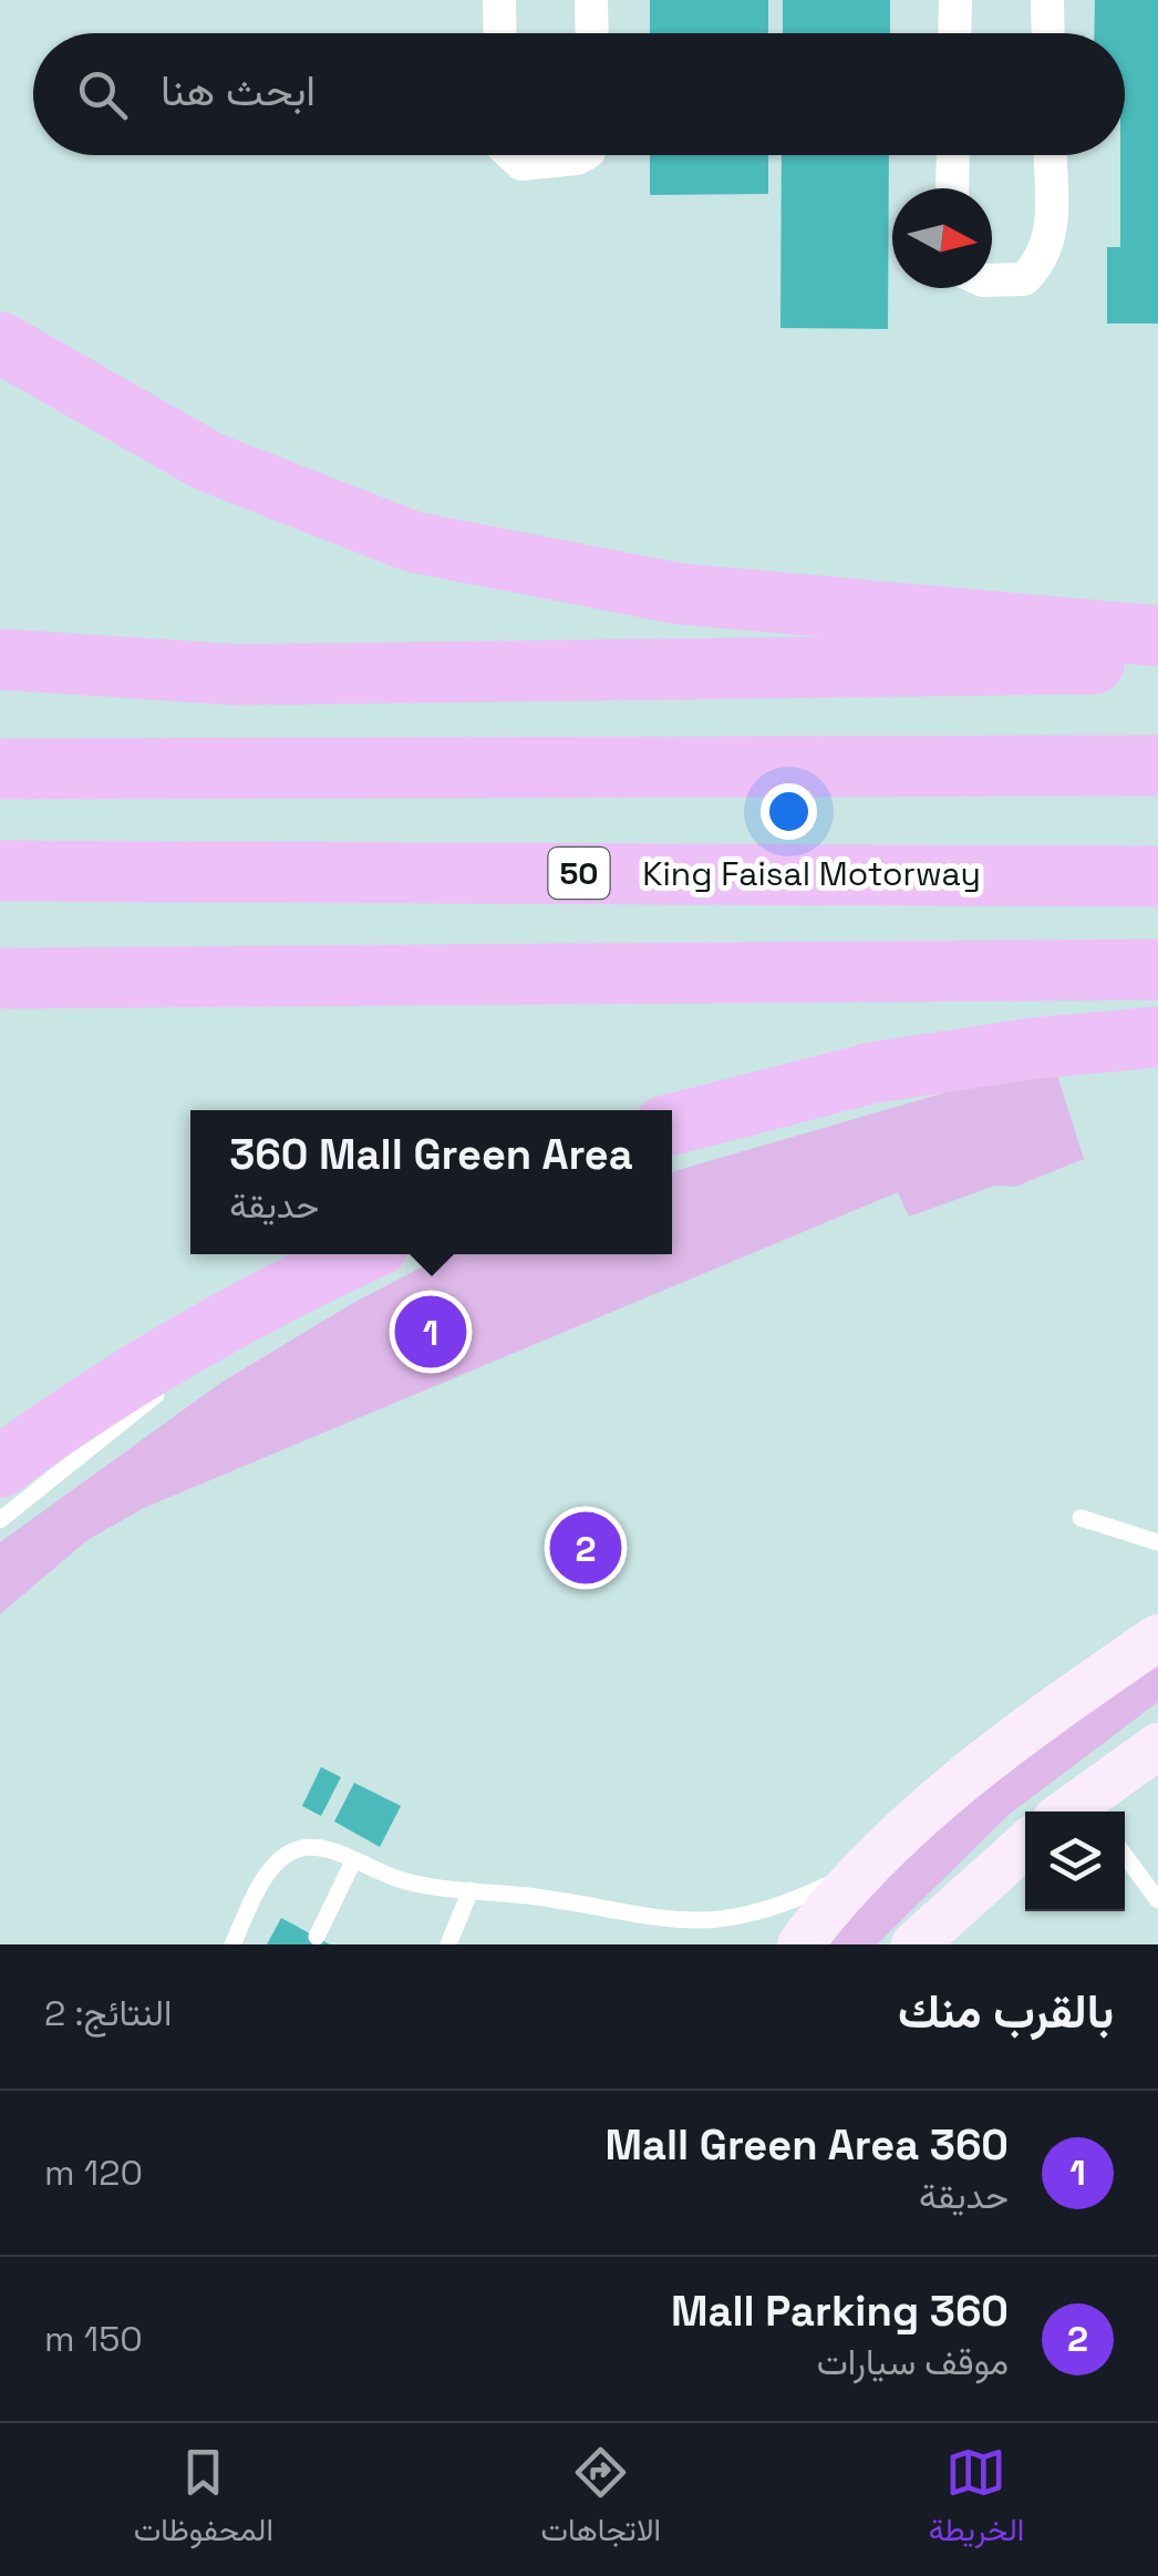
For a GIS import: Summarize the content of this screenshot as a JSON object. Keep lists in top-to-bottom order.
{
  "streets": {
    "highway": ["50", "King Faisal Motorway"]
  },
  "north": "right",
  "page": {
    "search": "ابحث هنا",
    "popup": ["360 Mall Green Area", "حديقة"],
    "pins": ["1", "2"],
    "heading": ["بالقرب منك", "النتائج: 2"],
    "list": [
      {
        "mark": "1",
        "name": "360 Mall Green Area",
        "note": "حديقة",
        "value": "120 m"
      },
      {
        "mark": "2",
        "name": "360 Mall Parking",
        "note": "موقف سيارات",
        "value": "150 m"
      }
    ],
    "nav": ["الخريطة", "الاتجاهات", "المحفوظات"]
  }
}
